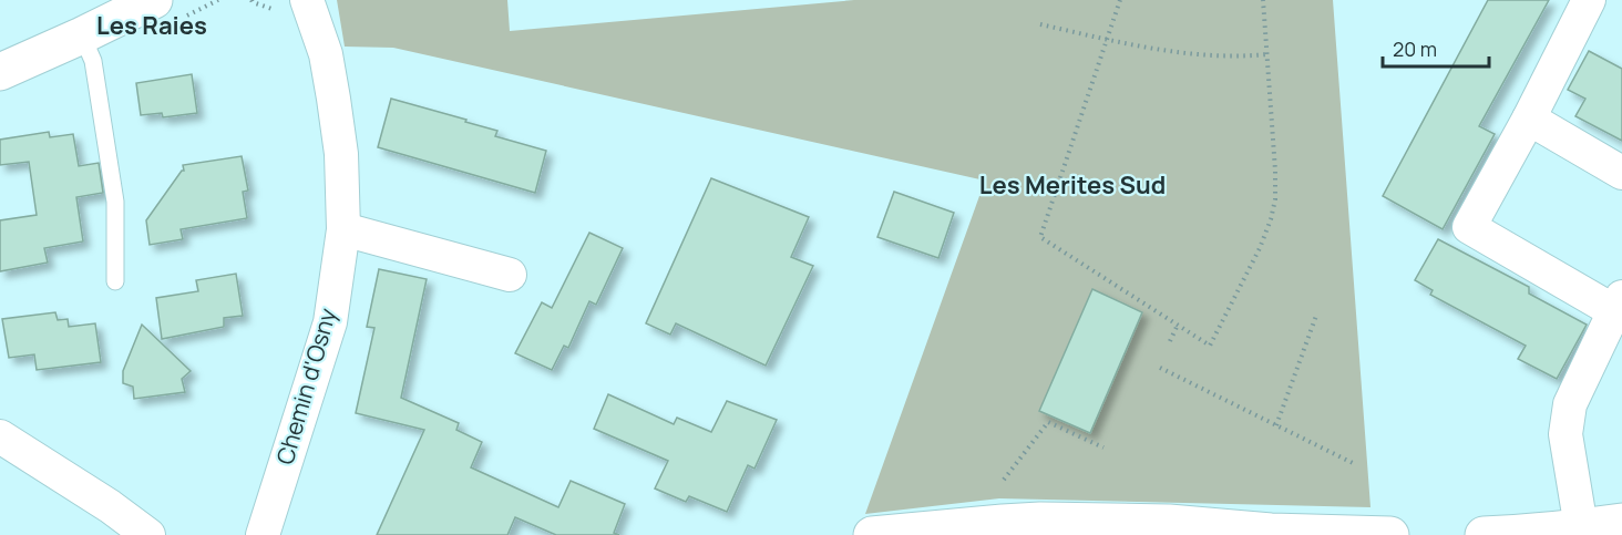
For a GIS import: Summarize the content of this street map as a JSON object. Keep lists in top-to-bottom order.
{
  "streets": {
    "street": ["Chemin d'Osny"]
  },
  "districts": ["Les Raies", "Les Merites Sud"],
  "scale_bar": "20 m"
}
